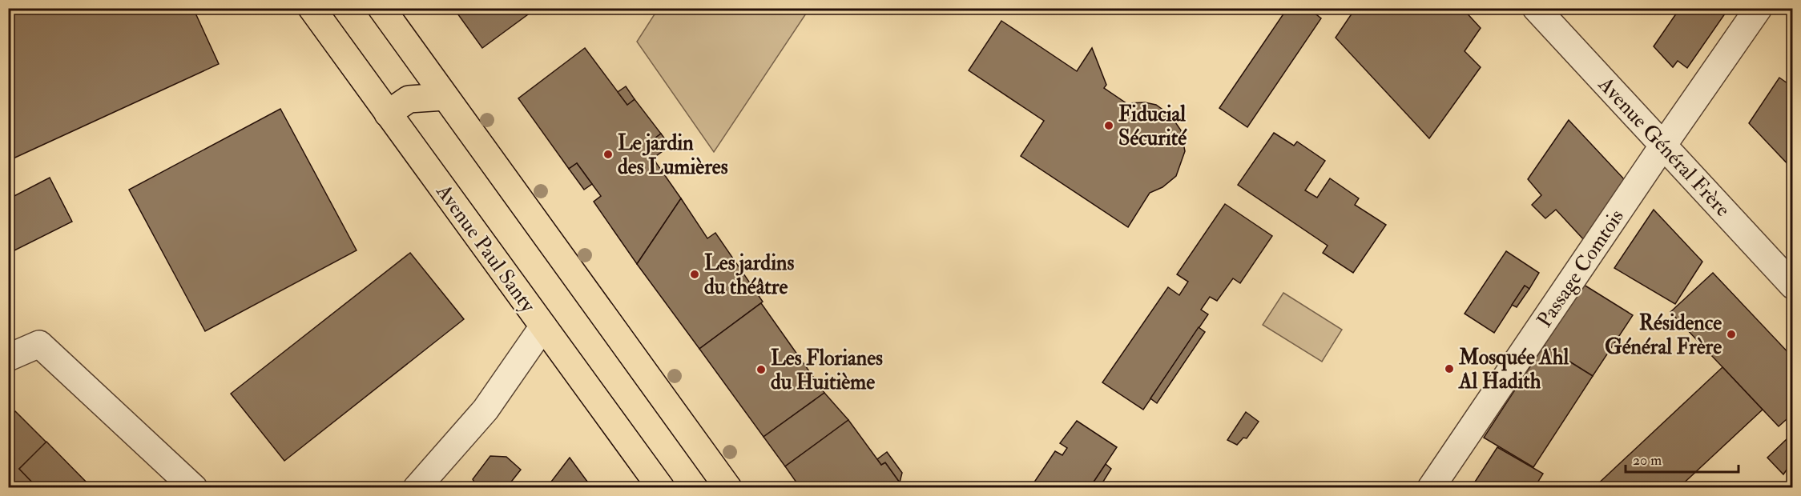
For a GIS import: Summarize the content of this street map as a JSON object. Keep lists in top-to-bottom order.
{
  "streets": {
    "main road": ["Avenue Paul Santy"],
    "street": ["Avenue Général Frère", "Passage Comtois"]
  },
  "crossings": [
    ["Avenue Général Frère", "Passage Comtois"]
  ],
  "places": [
    "Fiducial Sécurité",
    "Le jardin des Lumières",
    "Les jardins du théâtre",
    "Résidence Général Frère",
    "Mosquée Ahl Al Hadith",
    "Les Florianes du Huitième"
  ],
  "scale_bar": "20 m"
}
